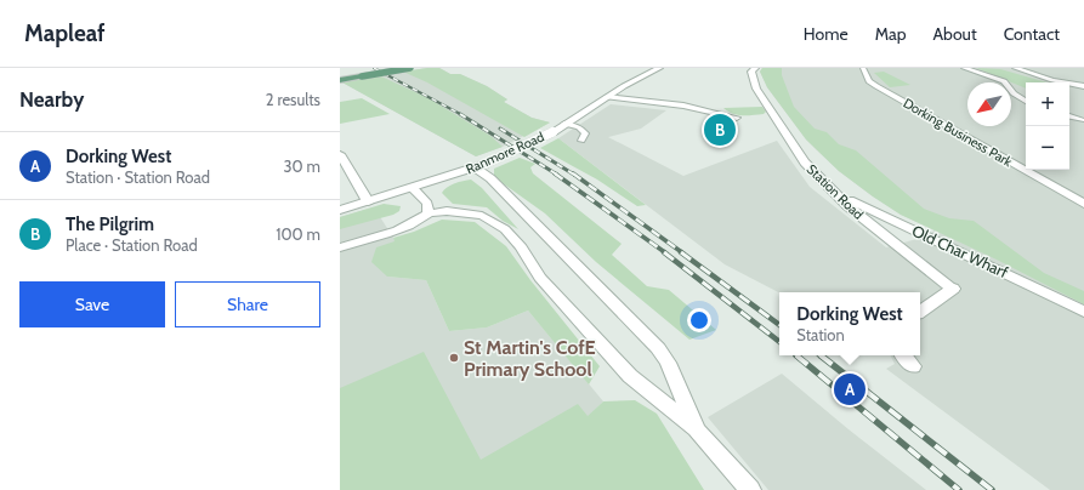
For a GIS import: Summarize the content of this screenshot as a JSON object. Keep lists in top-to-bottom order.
{
  "streets": {
    "street": ["Ranmore Road", "Station Road", "Old Char Wharf"],
    "lane": ["Dorking Business Park"]
  },
  "crossings": [
    ["Station Road", "Old Char Wharf"]
  ],
  "places": ["St Martin's CofE Primary School"],
  "north": "bottom left",
  "page": {
    "header": "Mapleaf",
    "nav": [
      "Home",
      "Map",
      "About",
      "Contact"
    ],
    "heading": ["Nearby", "2 results"],
    "map_buttons": ["+", "−"],
    "pins": ["B", "A"],
    "list": [
      {
        "mark": "A",
        "name": "Dorking West",
        "note": "Station · Station Road",
        "value": "30 m"
      },
      {
        "mark": "B",
        "name": "The Pilgrim",
        "note": "Place · Station Road",
        "value": "100 m"
      }
    ],
    "buttons": ["Save", "Share"],
    "popup": ["Dorking West", "Station"]
  }
}
